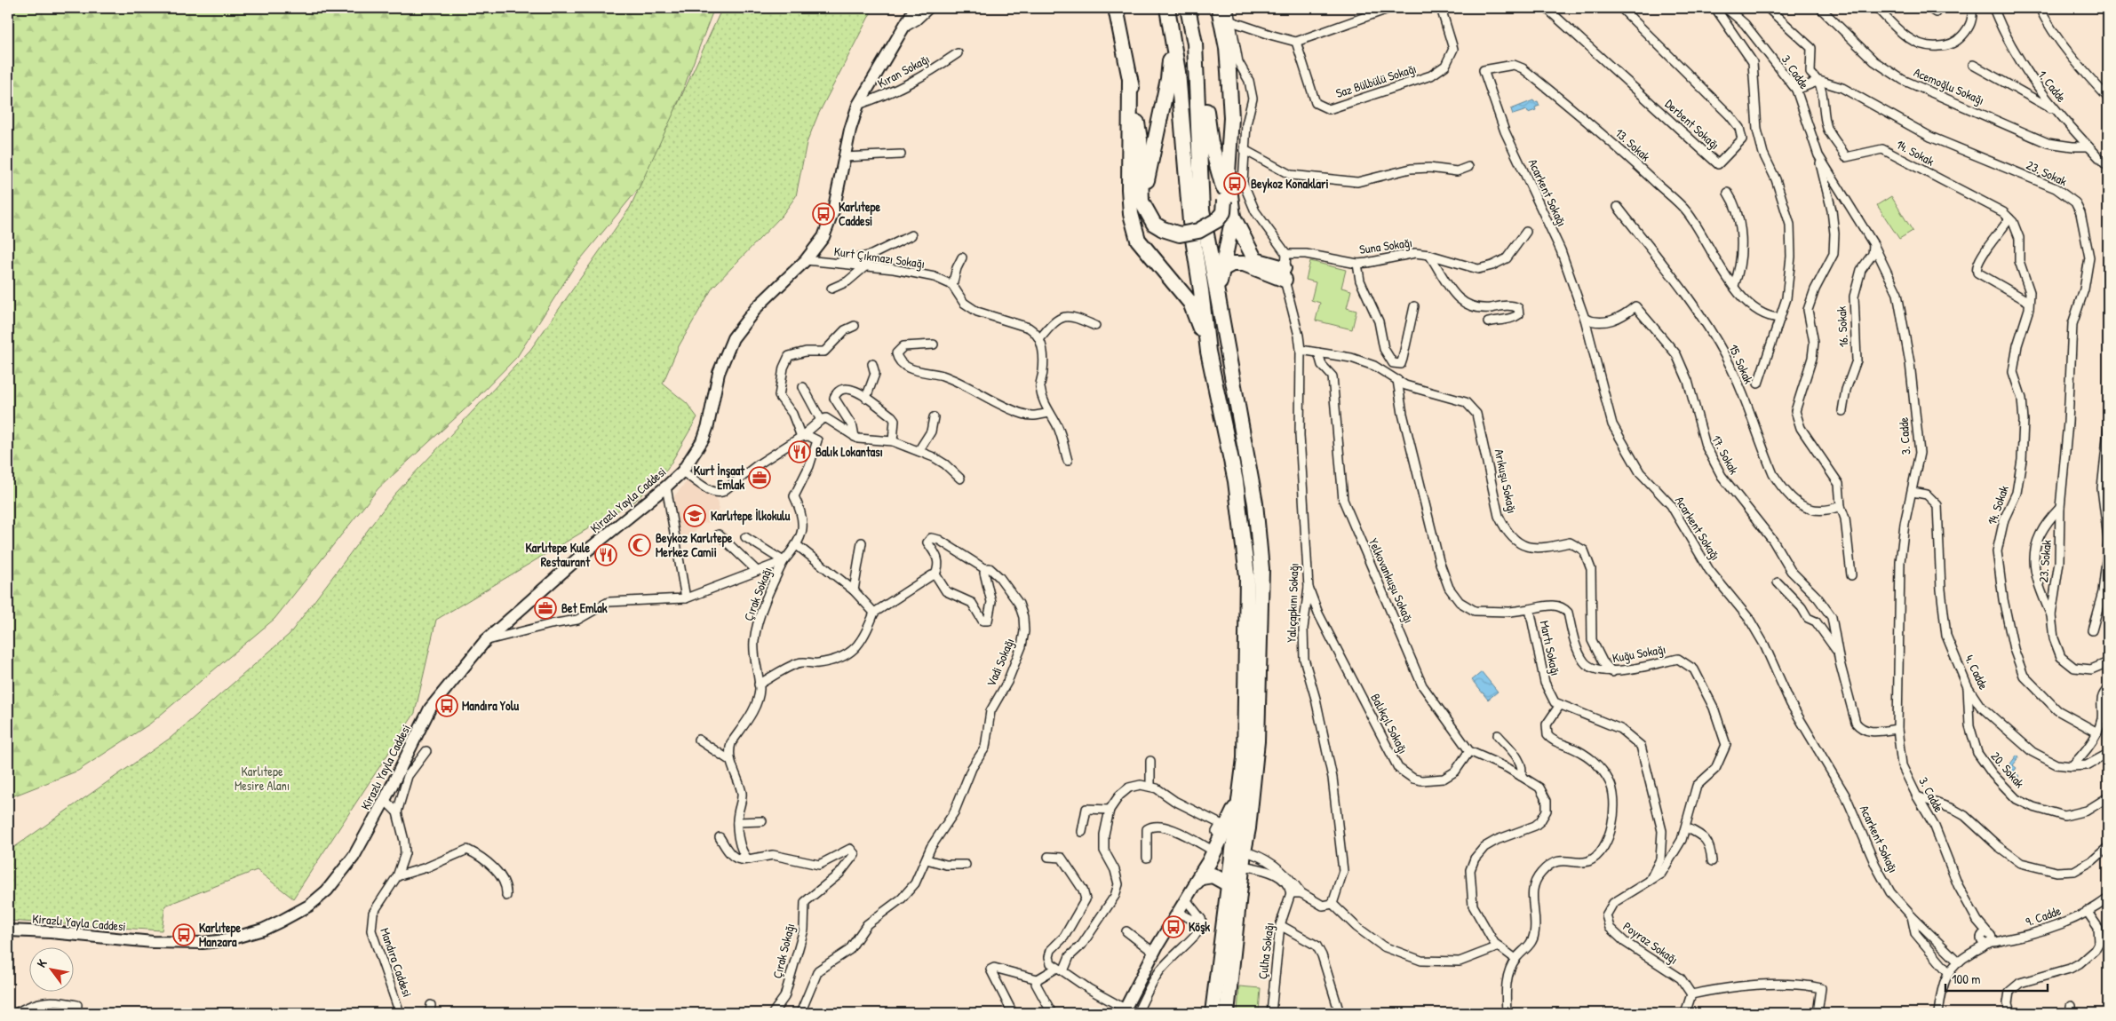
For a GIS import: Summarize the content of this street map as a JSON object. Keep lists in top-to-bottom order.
{
  "streets": {
    "main road": ["Kirazlı Yayla Caddesi"],
    "street": [
      "Kıran Sokağı",
      "3. Cadde",
      "Saz Bülbülü Sokağı",
      "Acemoğlu Sokağı",
      "1. Cadde",
      "Derbent Sokağı",
      "13. Sokak",
      "14. Sokak",
      "23. Sokak",
      "Acarkent Sokağı",
      "Suna Sokağı",
      "Kurt Çıkmazı Sokağı",
      "16. Sokak",
      "15. Sokak",
      "17. Sokak",
      "Arıkuşu Sokağı",
      "Yelkovankuşu Sokağı",
      "Çırak Sokağı",
      "Yalıçapkını Sokağı",
      "Martı Sokağı",
      "Kuğu Sokağı",
      "Vadi Sokağı",
      "4. Cadde",
      "Balıkçıl Sokağı",
      "20. Sokak",
      "9. Cadde",
      "Poyraz Sokağı",
      "Çulha Sokağı",
      "Mandıra Caddesi"
    ]
  },
  "crossings": [
    ["Kıran Sokağı", "Kirazlı Yayla Caddesi"],
    ["3. Cadde", "16. Sokak"],
    ["3. Cadde", "17. Sokak"],
    ["3. Cadde", "4. Cadde"],
    ["3. Cadde", "9. Cadde"],
    ["Acemoğlu Sokağı", "1. Cadde"],
    ["13. Sokak", "Acarkent Sokağı"],
    ["14. Sokak", "23. Sokak"],
    ["Acarkent Sokağı", "17. Sokak"],
    ["Suna Sokağı", "Yalıçapkını Sokağı"],
    ["Kurt Çıkmazı Sokağı", "Kirazlı Yayla Caddesi"],
    ["Arıkuşu Sokağı", "Yelkovankuşu Sokağı"],
    ["Arıkuşu Sokağı", "Yalıçapkını Sokağı"],
    ["Arıkuşu Sokağı", "Martı Sokağı"],
    ["Arıkuşu Sokağı", "Kuğu Sokağı"],
    ["Kirazlı Yayla Caddesi", "Çırak Sokağı"],
    ["Kirazlı Yayla Caddesi", "Mandıra Caddesi"],
    ["Yelkovankuşu Sokağı", "Balıkçıl Sokağı"],
    ["Yalıçapkını Sokağı", "Balıkçıl Sokağı"],
    ["Martı Sokağı", "Kuğu Sokağı"],
    ["Kuğu Sokağı", "Poyraz Sokağı"],
    ["4. Cadde", "20. Sokak"]
  ],
  "parks": ["Karlıtepe Mesire Alanı"],
  "places": {
    "bus stop": [
      "Beykoz Konaklari",
      "Karlıtepe Caddesi",
      "Mandıra Yolu",
      "Köşk",
      "Karlıtepe Manzara"
    ],
    "restaurant": ["Balık Lokantası", "Karlıtepe Kule Restaurant"],
    "office": ["Kurt İnşaat Emlak", "Bet Emlak"],
    "school or university": ["Karlıtepe İlkokulu"],
    "mosque": ["Beykoz Karlıtepe Merkez Camii"]
  },
  "scale_bar": "100 m",
  "north": "top left"
}
